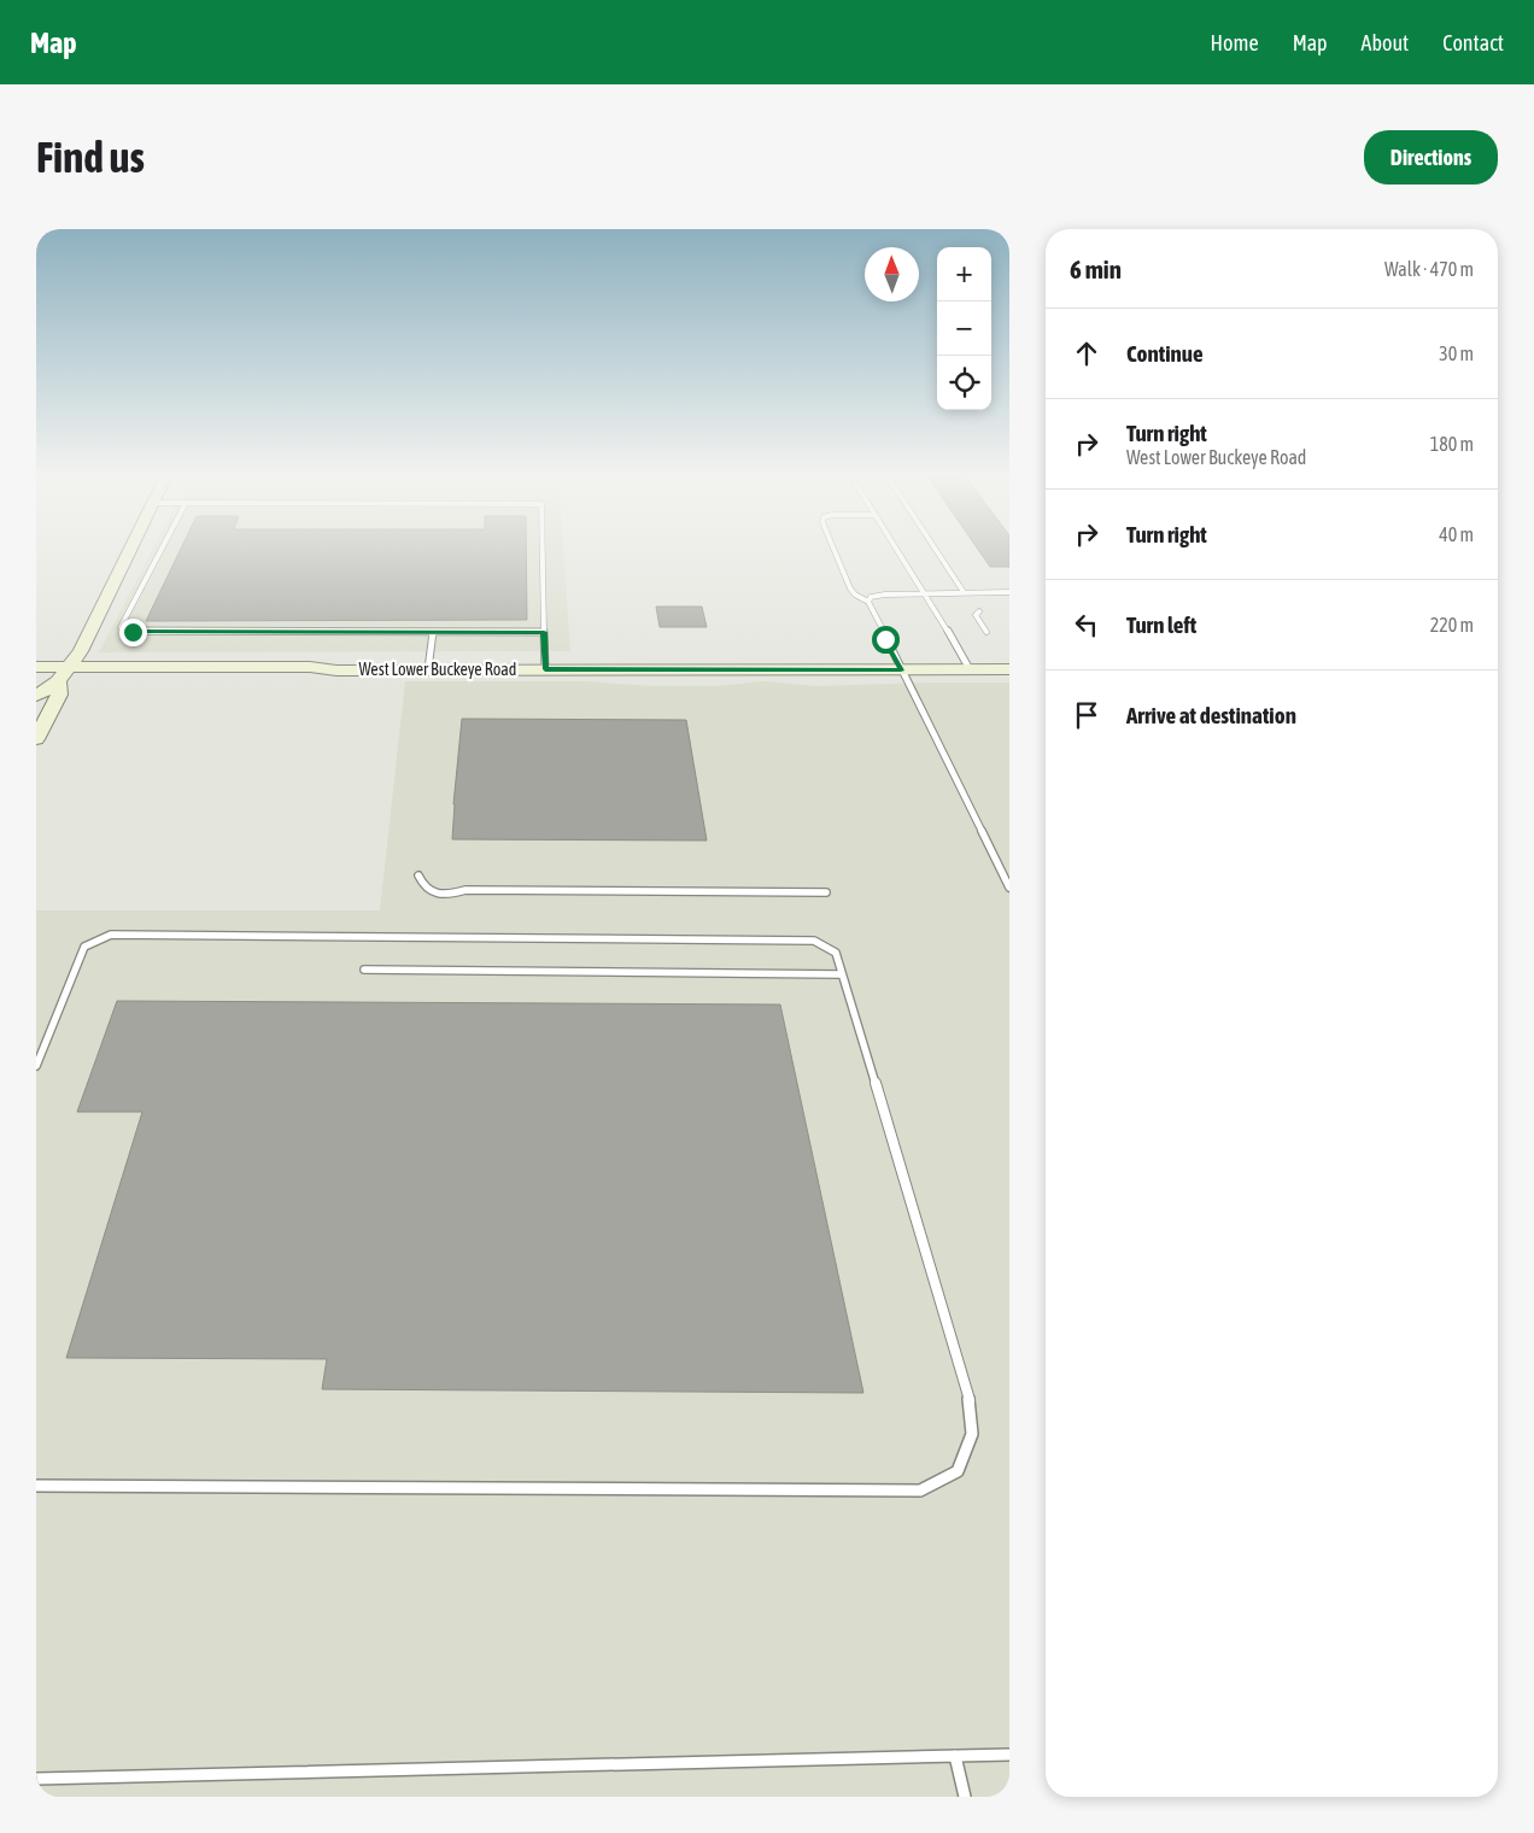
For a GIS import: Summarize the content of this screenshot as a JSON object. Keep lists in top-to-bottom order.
{
  "streets": {
    "main road": ["West Lower Buckeye Road"]
  },
  "north": "top",
  "page": {
    "header": "Map",
    "nav": [
      "Home",
      "Map",
      "About",
      "Contact"
    ],
    "buttons": "Directions",
    "title": "Find us",
    "heading": ["6 min", "Walk · 470 m"],
    "map_buttons": ["+", "−"],
    "list": [
      ["Continue", "30 m"],
      ["Turn right", "West Lower Buckeye Road", "180 m"],
      ["Turn right", "40 m"],
      ["Turn left", "220 m"],
      "Arrive at destination"
    ]
  }
}
